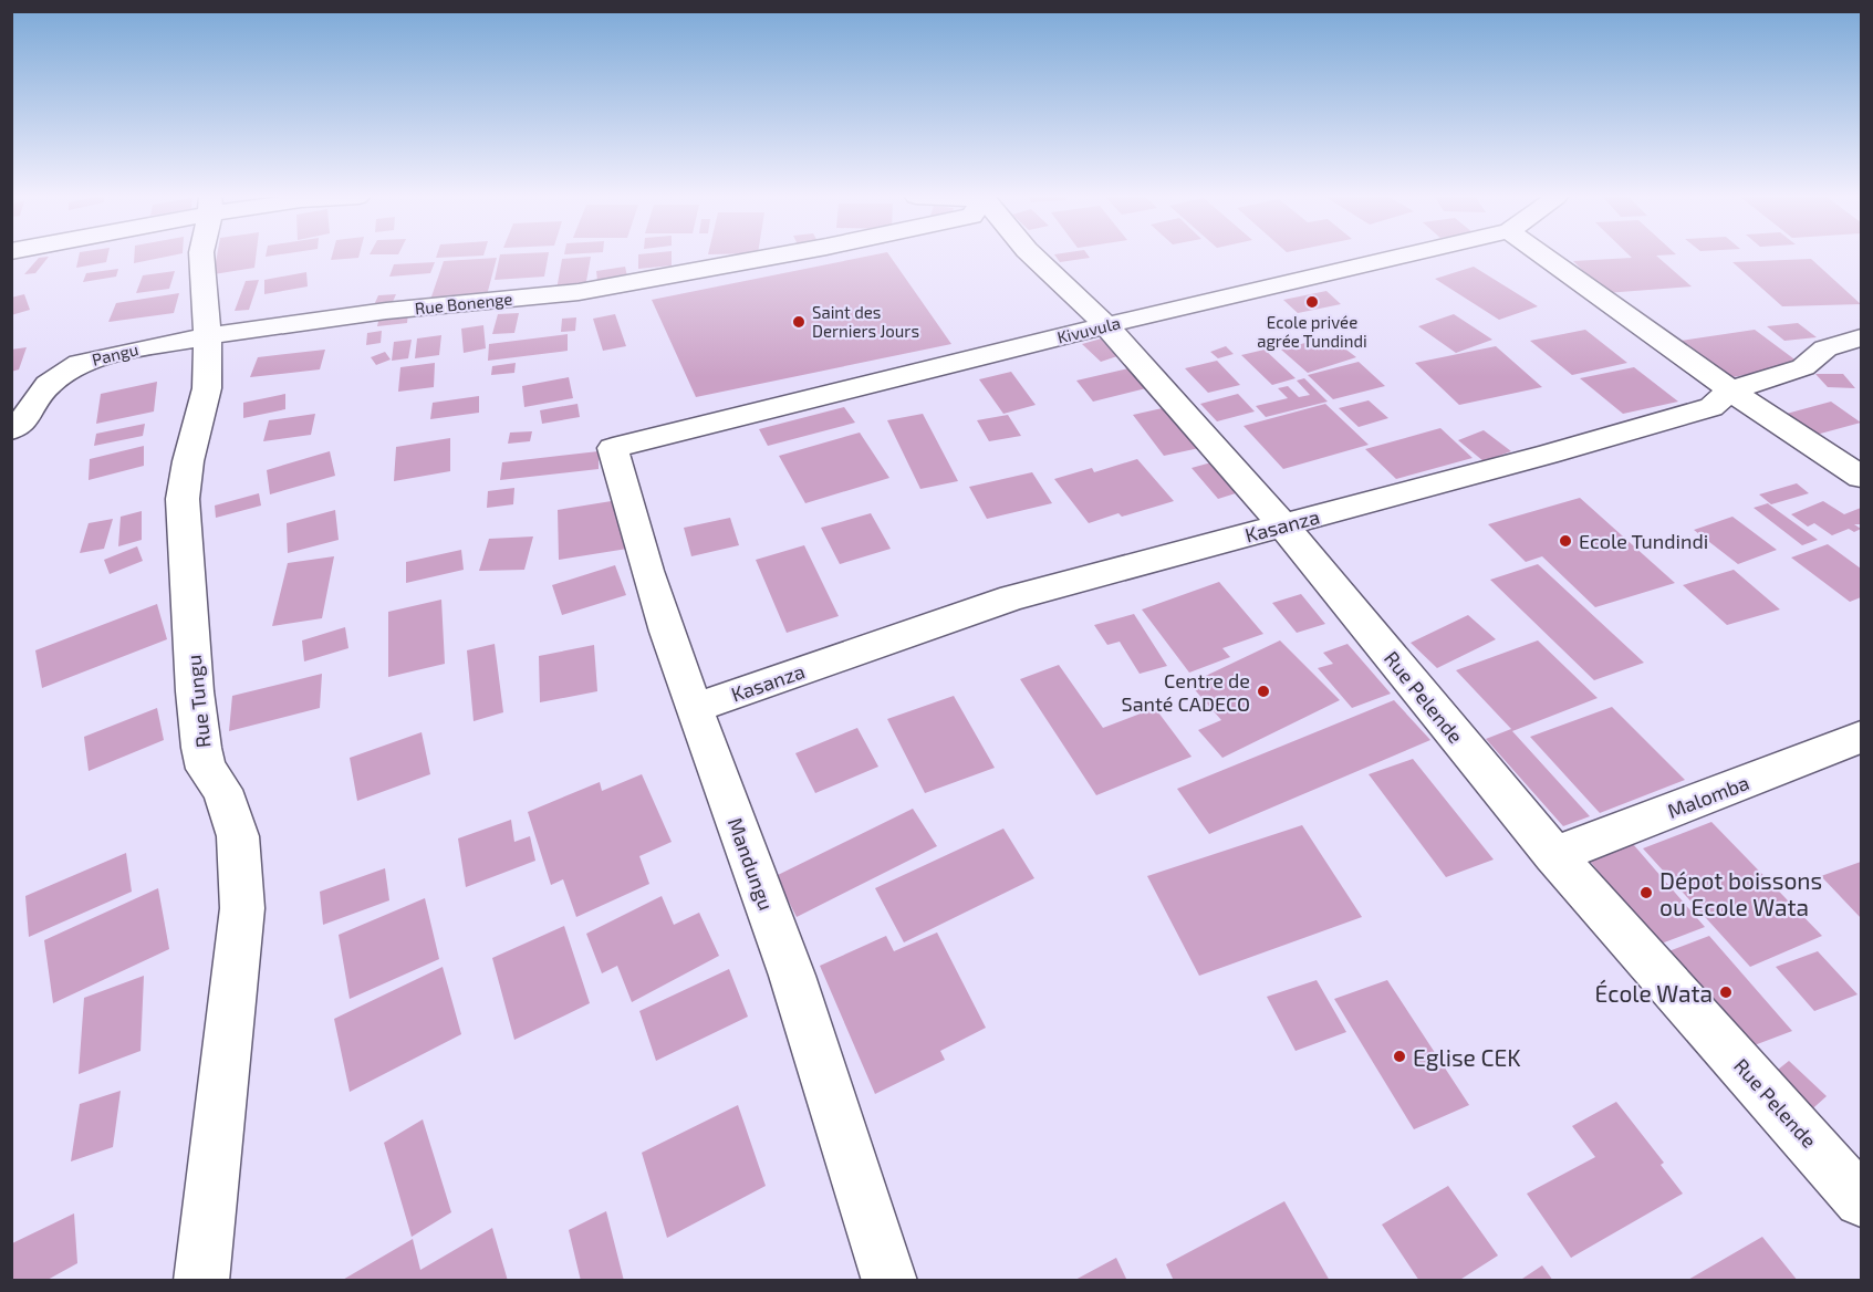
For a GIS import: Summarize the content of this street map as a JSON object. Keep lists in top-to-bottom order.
{
  "streets": {
    "street": [
      "Rue Bonenge",
      "Kivuvula",
      "Pangu",
      "Kasanza",
      "Rue Pelende",
      "Rue Tungu",
      "Malomba",
      "Mandungu"
    ]
  },
  "crossings": [
    ["Rue Bonenge", "Pangu"],
    ["Rue Bonenge", "Rue Tungu"],
    ["Kivuvula", "Rue Pelende"],
    ["Kivuvula", "Mandungu"],
    ["Pangu", "Rue Tungu"],
    ["Kasanza", "Rue Pelende"],
    ["Kasanza", "Mandungu"],
    ["Rue Pelende", "Malomba"]
  ],
  "places": [
    "Ecole privée agrée Tundindi",
    "Saint des Derniers Jours",
    "Ecole Tundindi",
    "Centre de Santé CADECO",
    "Dépot boissons ou Ecole Wata",
    "École Wata",
    "Eglise CEK"
  ]
}
